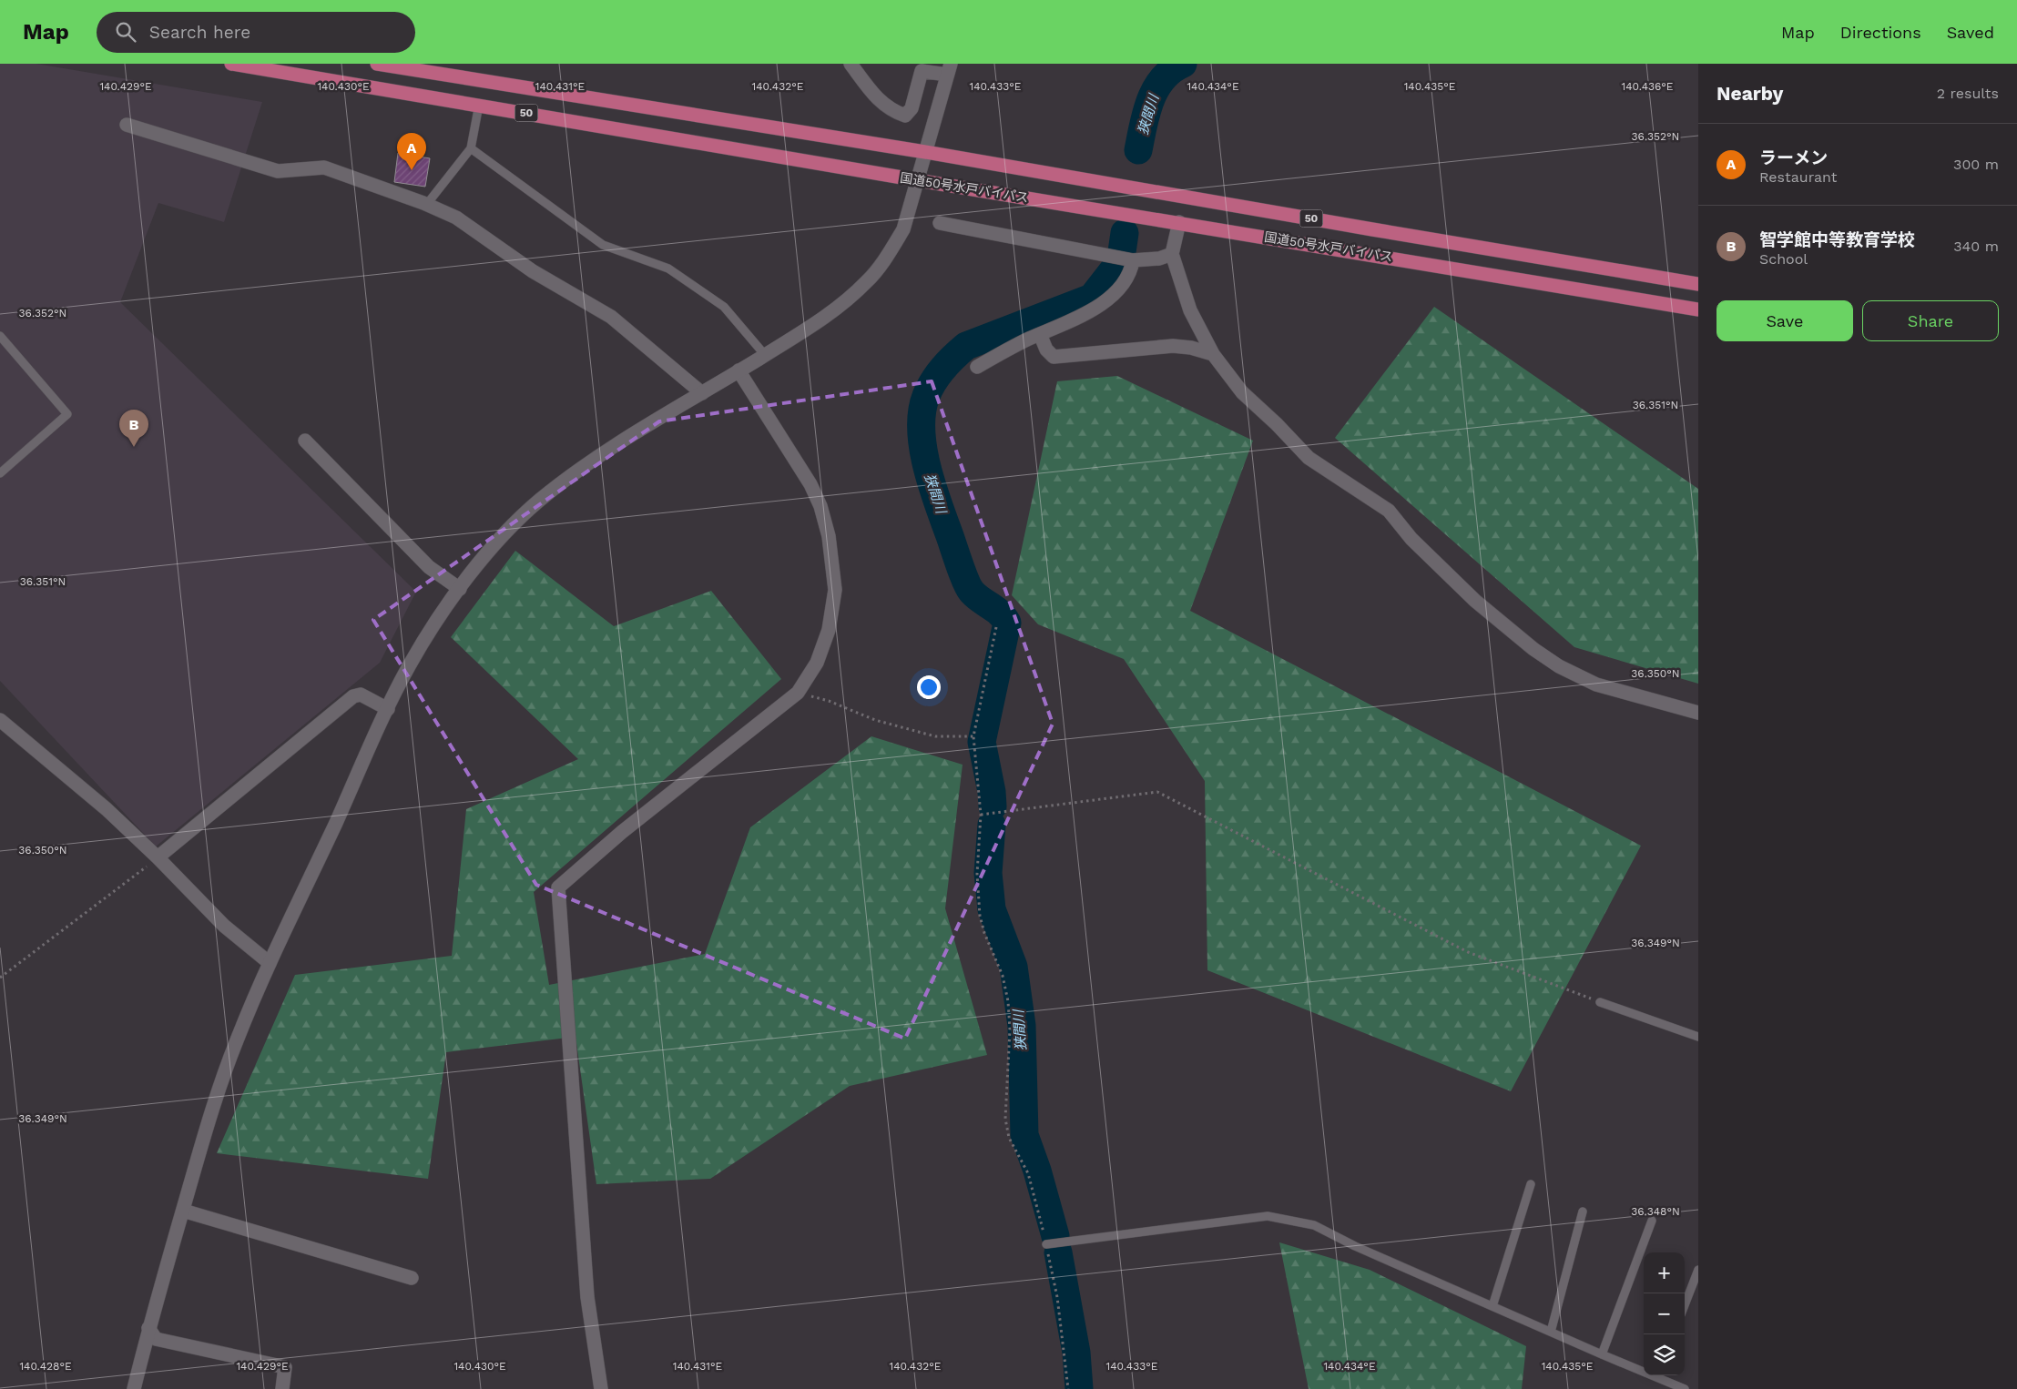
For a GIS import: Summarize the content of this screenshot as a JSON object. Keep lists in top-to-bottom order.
{
  "streets": {
    "highway": ["50", "国道50号水戸バイパス"]
  },
  "water": ["狭間川"],
  "page": {
    "header": "Map",
    "search": "Search here",
    "nav": ["Map", "Directions", "Saved"],
    "heading": ["Nearby", "2 results"],
    "list": [
      {
        "mark": "A",
        "name": "ラーメン",
        "note": "Restaurant",
        "value": "300 m"
      },
      {
        "mark": "B",
        "name": "智学館中等教育学校",
        "note": "School",
        "value": "340 m"
      }
    ],
    "pins": ["A", "B"],
    "buttons": ["Save", "Share"],
    "map_buttons": ["+", "−"]
  },
  "coordinates": [
    "140.429°E",
    "140.430°E",
    "140.431°E",
    "140.432°E",
    "140.433°E",
    "140.434°E",
    "140.435°E",
    "140.436°E",
    "36.352°N",
    "36.351°N",
    "36.350°N",
    "36.349°N",
    "36.348°N",
    "140.428°E"
  ]
}
